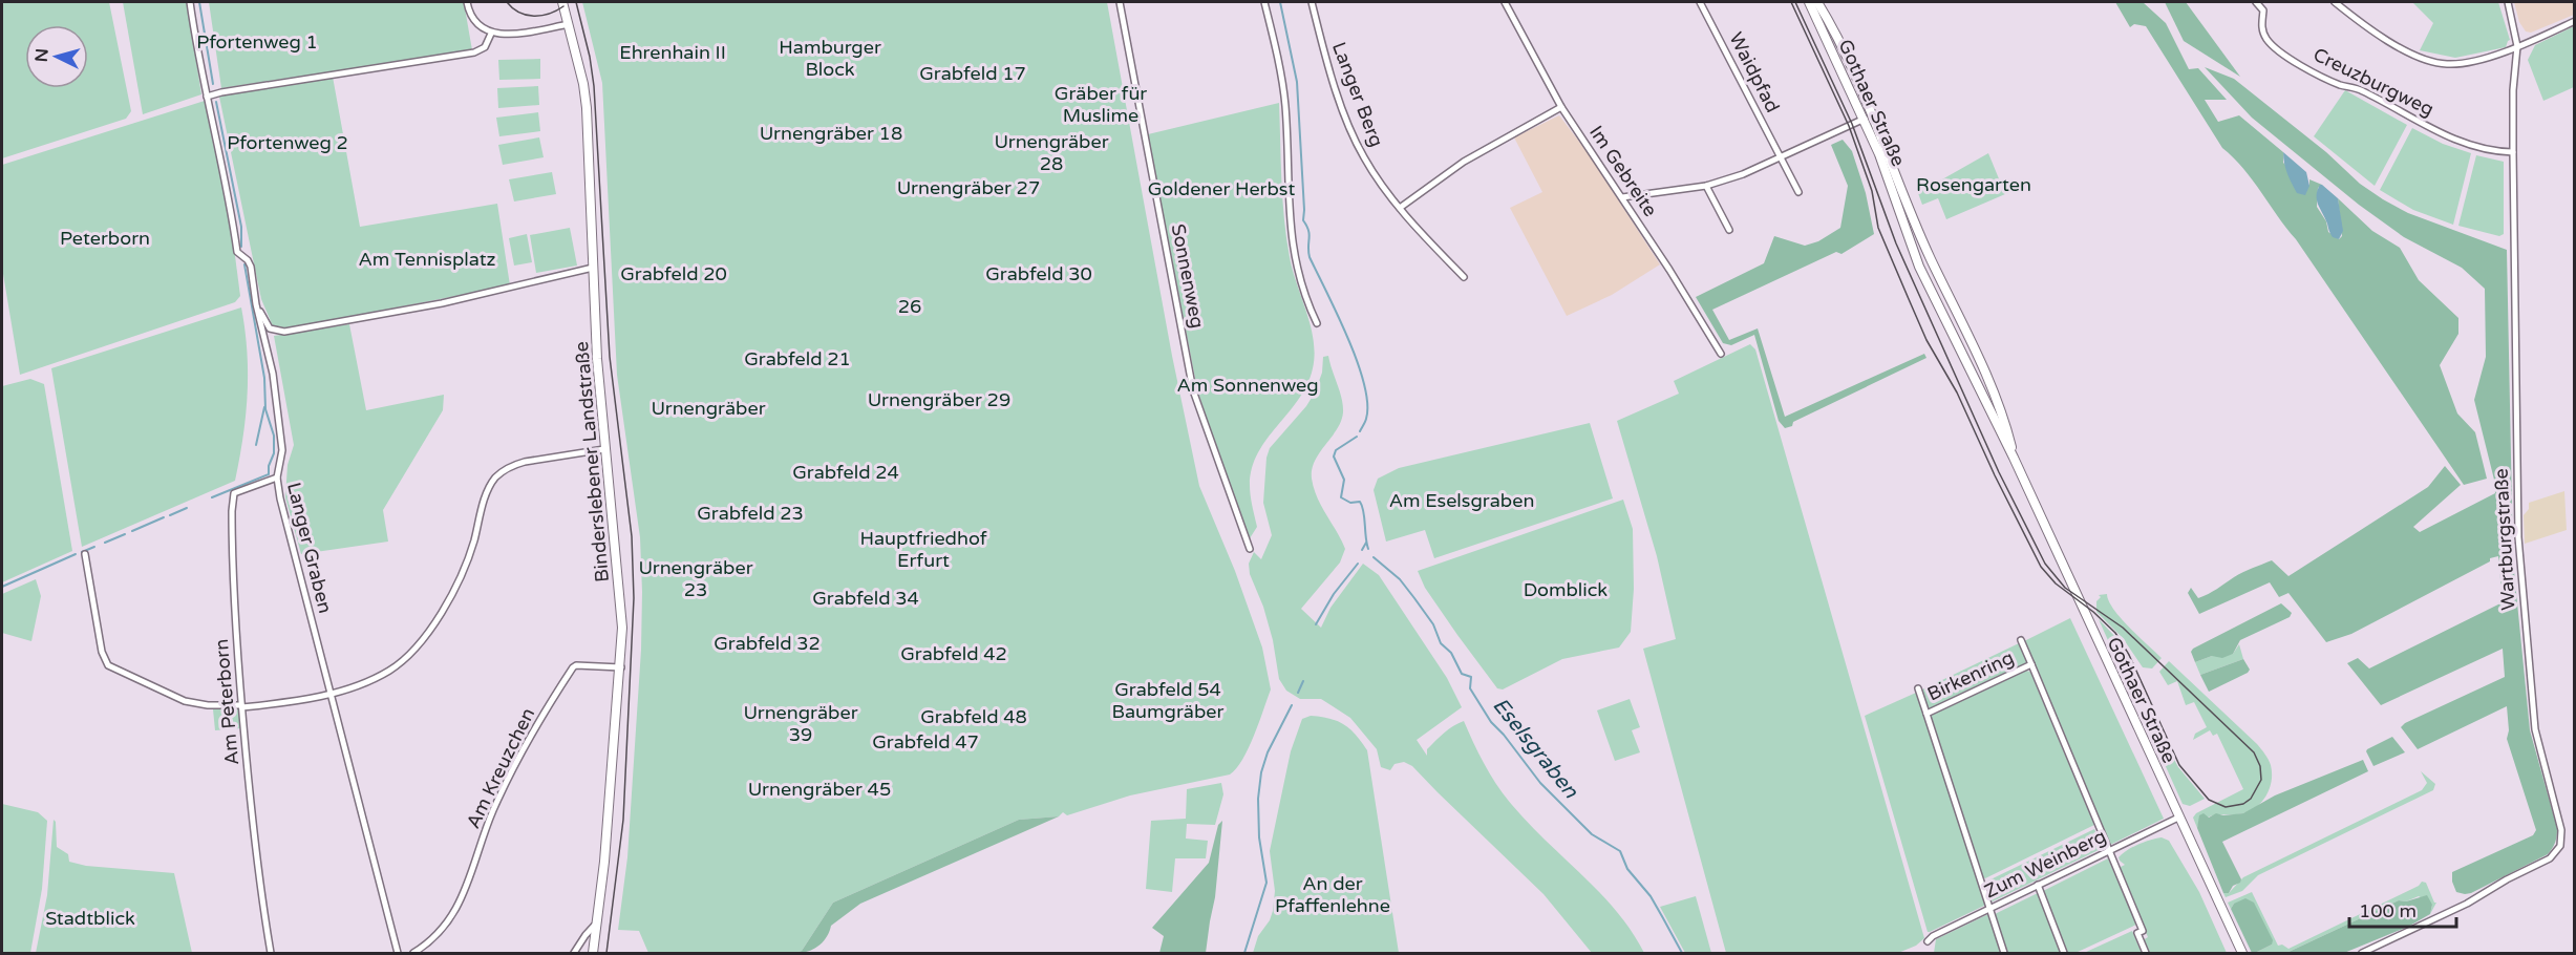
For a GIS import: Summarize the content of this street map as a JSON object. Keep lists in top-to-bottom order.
{
  "streets": {
    "main road": ["Gothaer Straße", "Binderslebener Landstraße"],
    "street": [
      "Waidpfad",
      "Creuzburgweg",
      "Langer Berg",
      "Im Gebreite",
      "Sonnenweg",
      "Wartburgstraße",
      "Langer Graben",
      "Birkenring",
      "Am Peterborn",
      "Am Kreuzchen",
      "Zum Weinberg"
    ]
  },
  "crossings": [
    ["Creuzburgweg", "Wartburgstraße"],
    ["Gothaer Straße", "Zum Weinberg"],
    ["Binderslebener Landstraße", "Am Kreuzchen"],
    ["Langer Graben", "Am Peterborn"],
    ["Birkenring", "Zum Weinberg"]
  ],
  "water": ["Eselsgraben"],
  "parks": [
    "Pfortenweg 1",
    "Hamburger Block",
    "Ehrenhain II",
    "Grabfeld 17",
    "Gräber für Muslime",
    "Urnengräber 18",
    "Urnengräber 28",
    "Pfortenweg 2",
    "Rosengarten",
    "Urnengräber 27",
    "Goldener Herbst",
    "Peterborn",
    "Am Tennisplatz",
    "Grabfeld 20",
    "Grabfeld 30",
    "26",
    "Grabfeld 21",
    "Am Sonnenweg",
    "Urnengräber 29",
    "Urnengräber",
    "Grabfeld 24",
    "Am Eselsgraben",
    "Grabfeld 23",
    "Hauptfriedhof Erfurt",
    "Urnengräber 23",
    "Domblick",
    "Grabfeld 34",
    "Grabfeld 32",
    "Grabfeld 42",
    "Grabfeld 54 Baumgräber",
    "Urnengräber 39",
    "Grabfeld 48",
    "Grabfeld 47",
    "Urnengräber 45",
    "An der Pfaffenlehne",
    "Stadtblick"
  ],
  "scale_bar": "100 m",
  "north": "left"
}
